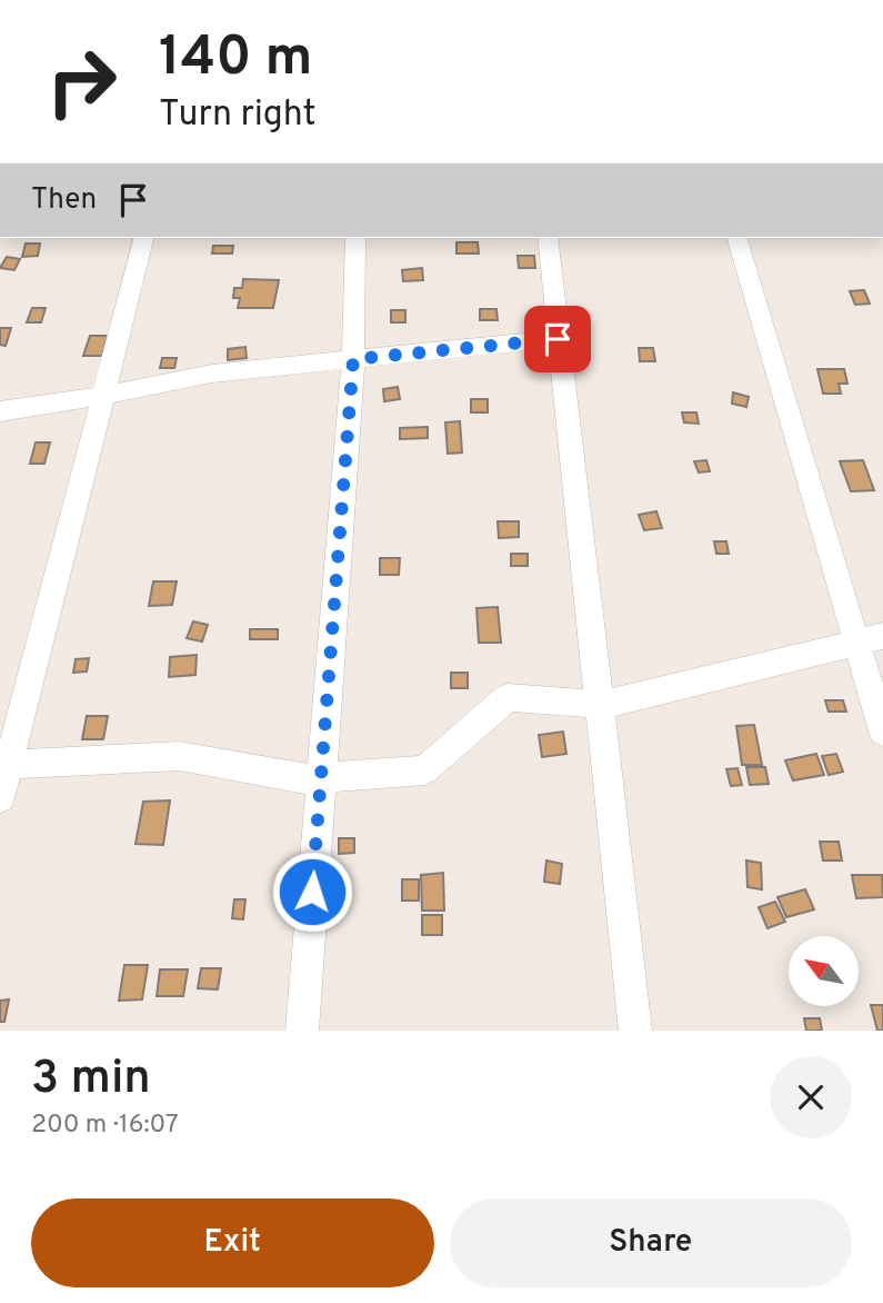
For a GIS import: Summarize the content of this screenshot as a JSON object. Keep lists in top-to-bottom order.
{
  "north": "top left",
  "page": {
    "turn": ["140 m", "Turn right"],
    "then": "Then",
    "heading": ["3 min", "200 m · 16:07"],
    "buttons": ["Exit", "Share"]
  }
}
